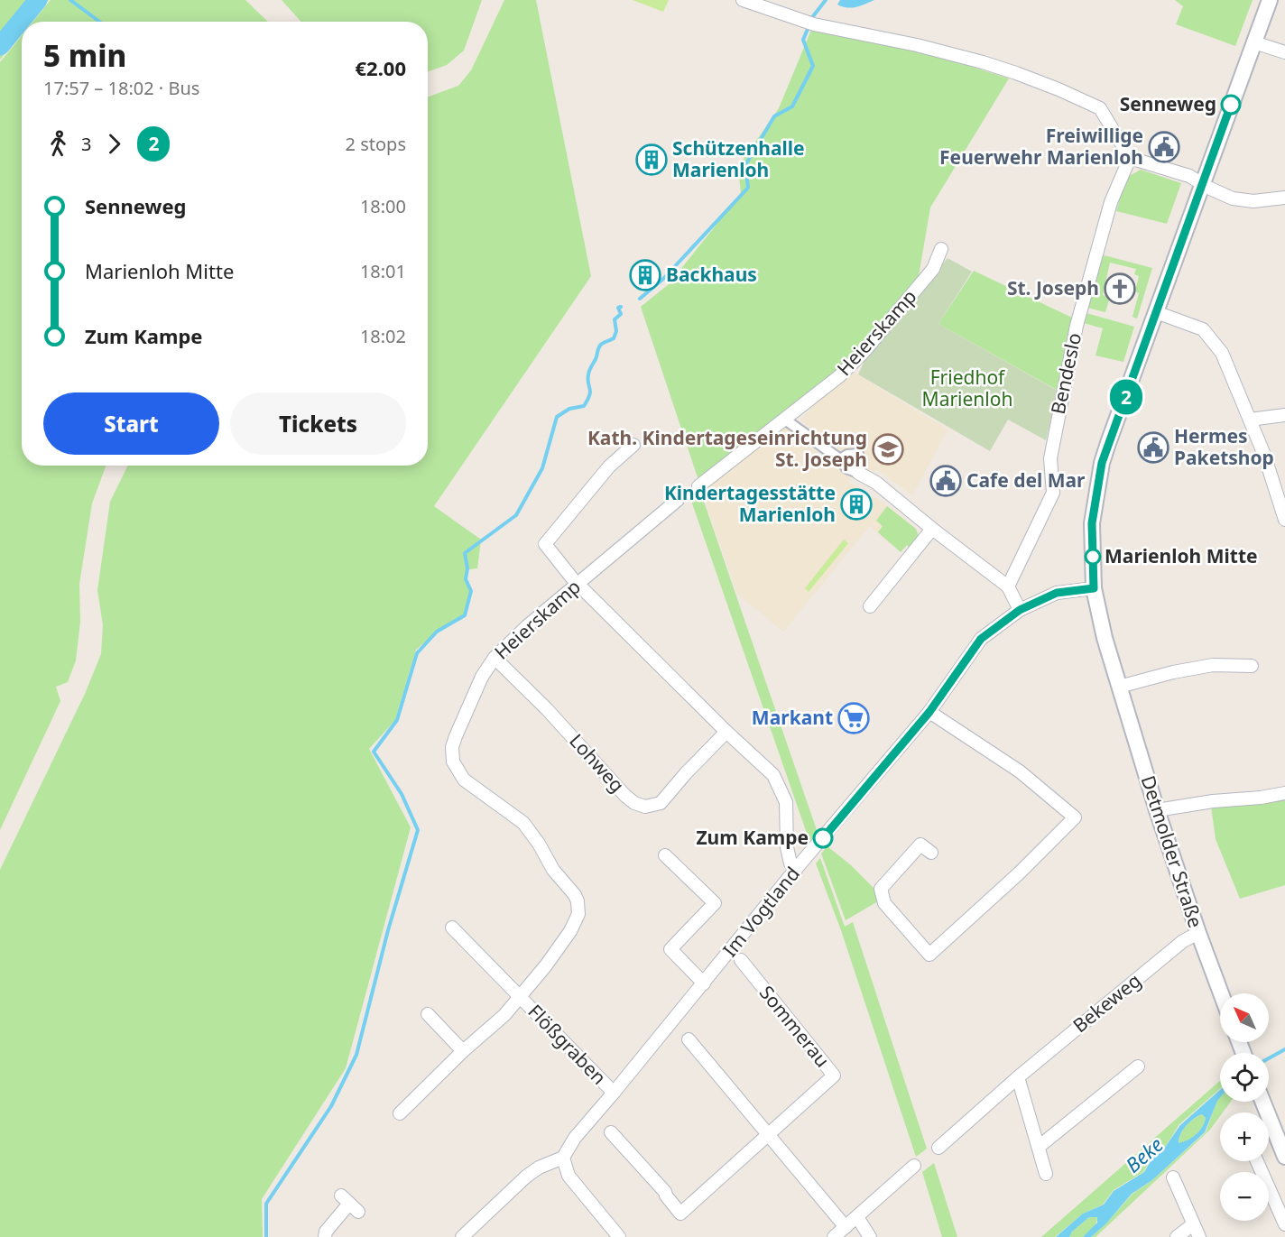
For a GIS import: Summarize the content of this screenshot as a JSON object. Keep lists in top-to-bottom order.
{
  "streets": {
    "street": [
      "Heierskamp",
      "Bendeslo",
      "Lohweg",
      "Detmolder Straße",
      "Im Vogtland",
      "Bekeweg",
      "Sommerau",
      "Flößgraben"
    ]
  },
  "crossings": [
    ["Heierskamp", "Lohweg"],
    ["Heierskamp", "Flößgraben"],
    ["Detmolder Straße", "Im Vogtland"],
    ["Detmolder Straße", "Bekeweg"],
    ["Im Vogtland", "Flößgraben"]
  ],
  "water": ["Beke"],
  "parks": ["Friedhof Marienloh"],
  "places": {
    "other": ["Senneweg", "Marienloh Mitte", "Zum Kampe"],
    "public building": ["Freiwillige Feuerwehr Marienloh", "Hermes Paketshop", "Cafe del Mar"],
    "building": ["Schützenhalle Marienloh", "Backhaus", "Kindertagesstätte Marienloh"],
    "church": ["St. Joseph"],
    "school or university": ["Kath. Kindertageseinrichtung St. Joseph"],
    "supermarket": ["Markant"]
  },
  "lines": ["bus line 2"],
  "north": "top left",
  "page": {
    "on_map": "2",
    "heading": ["5 min", "17:57 – 18:02 · Bus", "€2.00"],
    "legs": ["3", "2", "2 stops"],
    "list": [
      {
        "name": "Senneweg",
        "value": "18:00"
      },
      {
        "name": "Marienloh Mitte",
        "value": "18:01"
      },
      {
        "name": "Zum Kampe",
        "value": "18:02"
      }
    ],
    "buttons": ["Start", "Tickets"],
    "map_buttons": ["+", "−"]
  }
}
